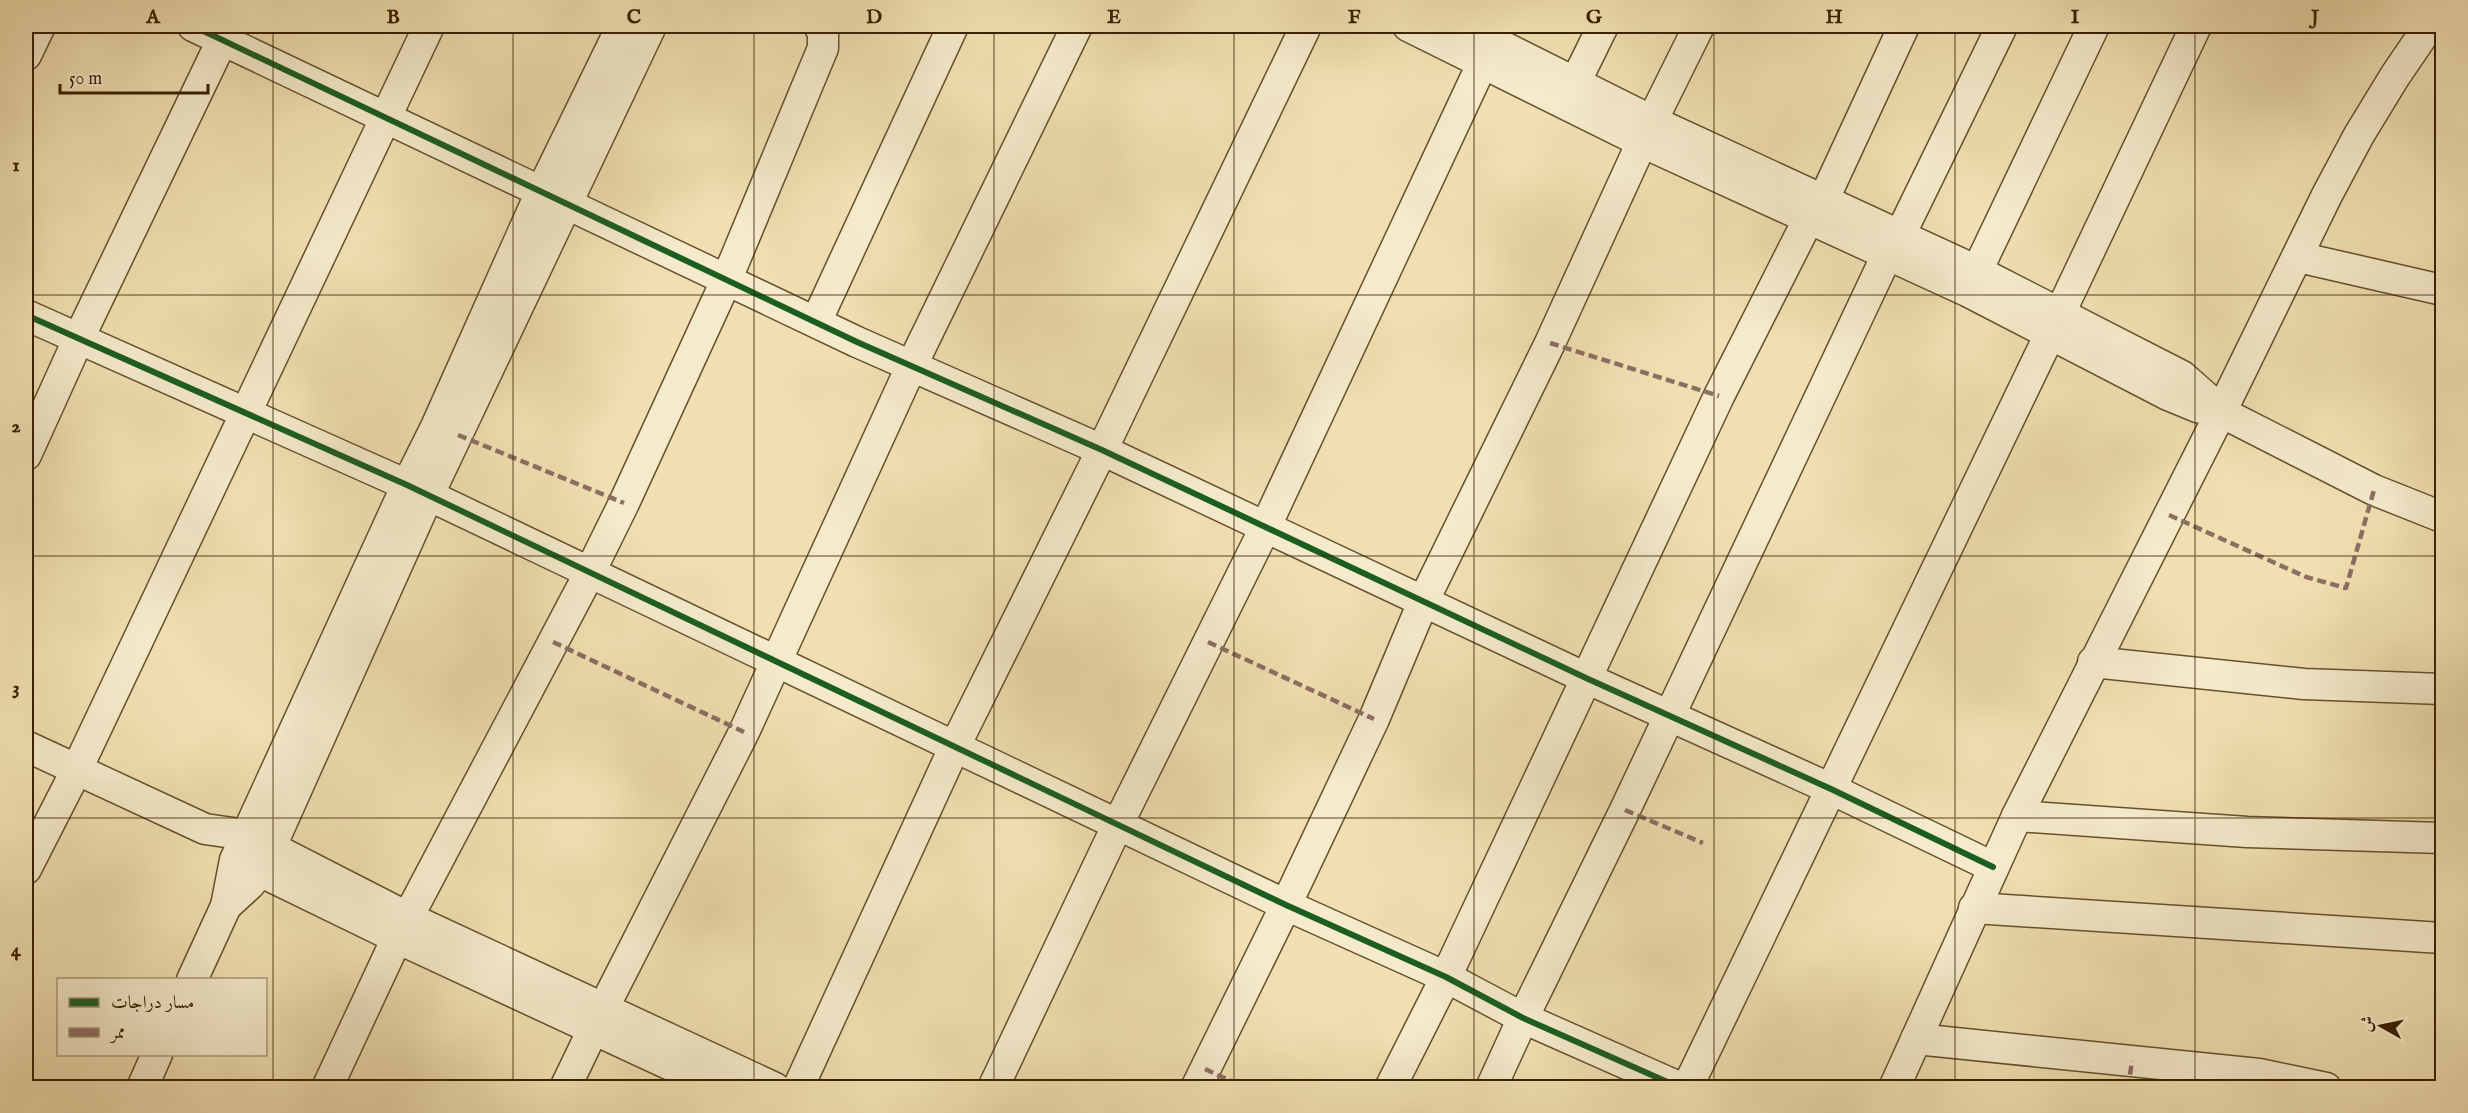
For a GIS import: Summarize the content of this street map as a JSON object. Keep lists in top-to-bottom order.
{
  "legend": ["مسار دراجات", "ممر"],
  "scale_bar": "50 m",
  "north": "left",
  "grid": {
    "columns": [
      "A",
      "B",
      "C",
      "D",
      "E",
      "F",
      "G",
      "H",
      "I",
      "J"
    ],
    "rows": [
      "1",
      "2",
      "3",
      "4"
    ]
  }
}
